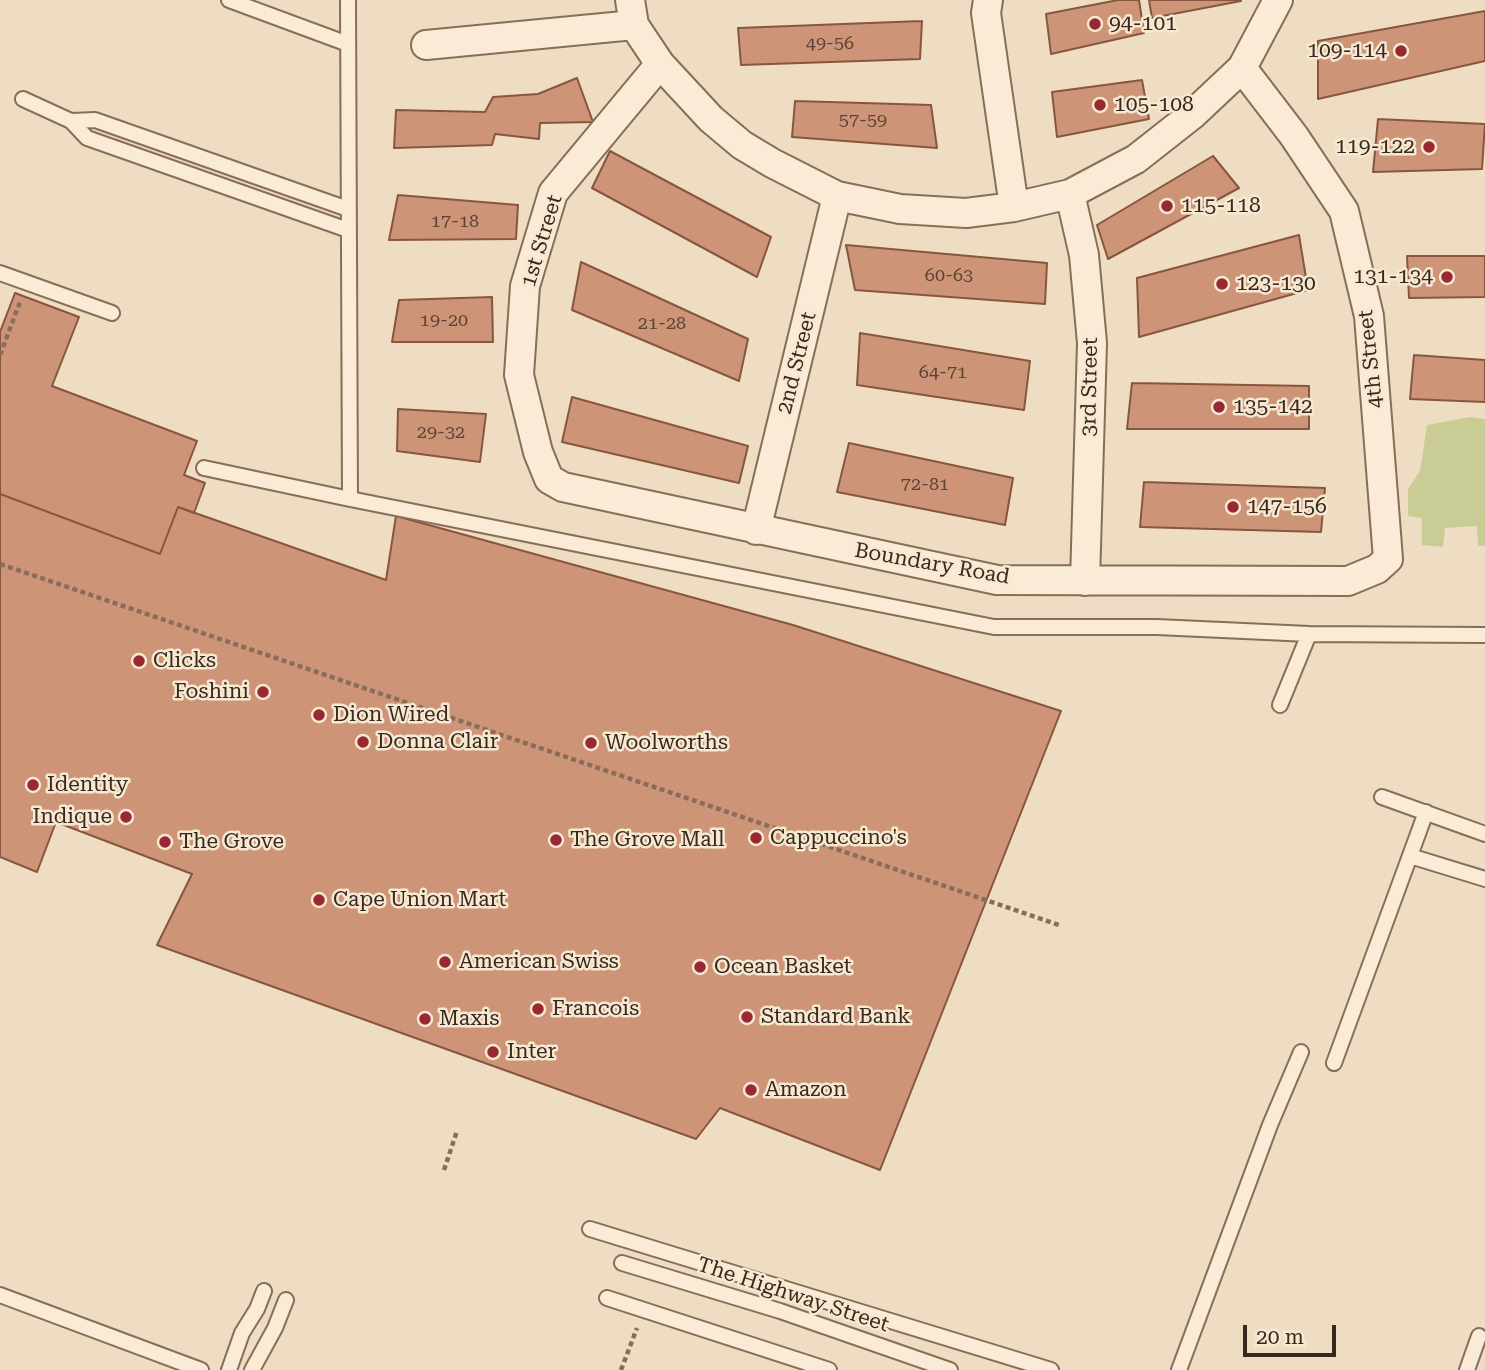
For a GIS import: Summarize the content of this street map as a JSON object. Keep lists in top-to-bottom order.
{
  "streets": {
    "street": [
      "1st Street",
      "4th Street",
      "2nd Street",
      "3rd Street",
      "Boundary Road"
    ],
    "lane": ["The Highway Street"]
  },
  "crossings": [
    ["1st Street", "Boundary Road"],
    ["4th Street", "Boundary Road"],
    ["2nd Street", "Boundary Road"],
    ["3rd Street", "Boundary Road"]
  ],
  "places": [
    "94-101",
    "109-114",
    "105-108",
    "119-122",
    "115-118",
    "131-134",
    "123-130",
    "135-142",
    "147-156",
    "Clicks",
    "Foshini",
    "Dion Wired",
    "Donna Clair",
    "Woolworths",
    "Identity",
    "Indique",
    "Cappuccino's",
    "The Grove Mall",
    "The Grove",
    "Cape Union Mart",
    "American Swiss",
    "Ocean Basket",
    "Francois",
    "Standard Bank",
    "Maxis",
    "Inter",
    "Amazon"
  ],
  "house_numbers": [
    "49-56",
    "57-59",
    "17-18",
    "60-63",
    "19-20",
    "21-28",
    "64-71",
    "29-32",
    "72-81"
  ],
  "scale_bar": "20 m"
}
